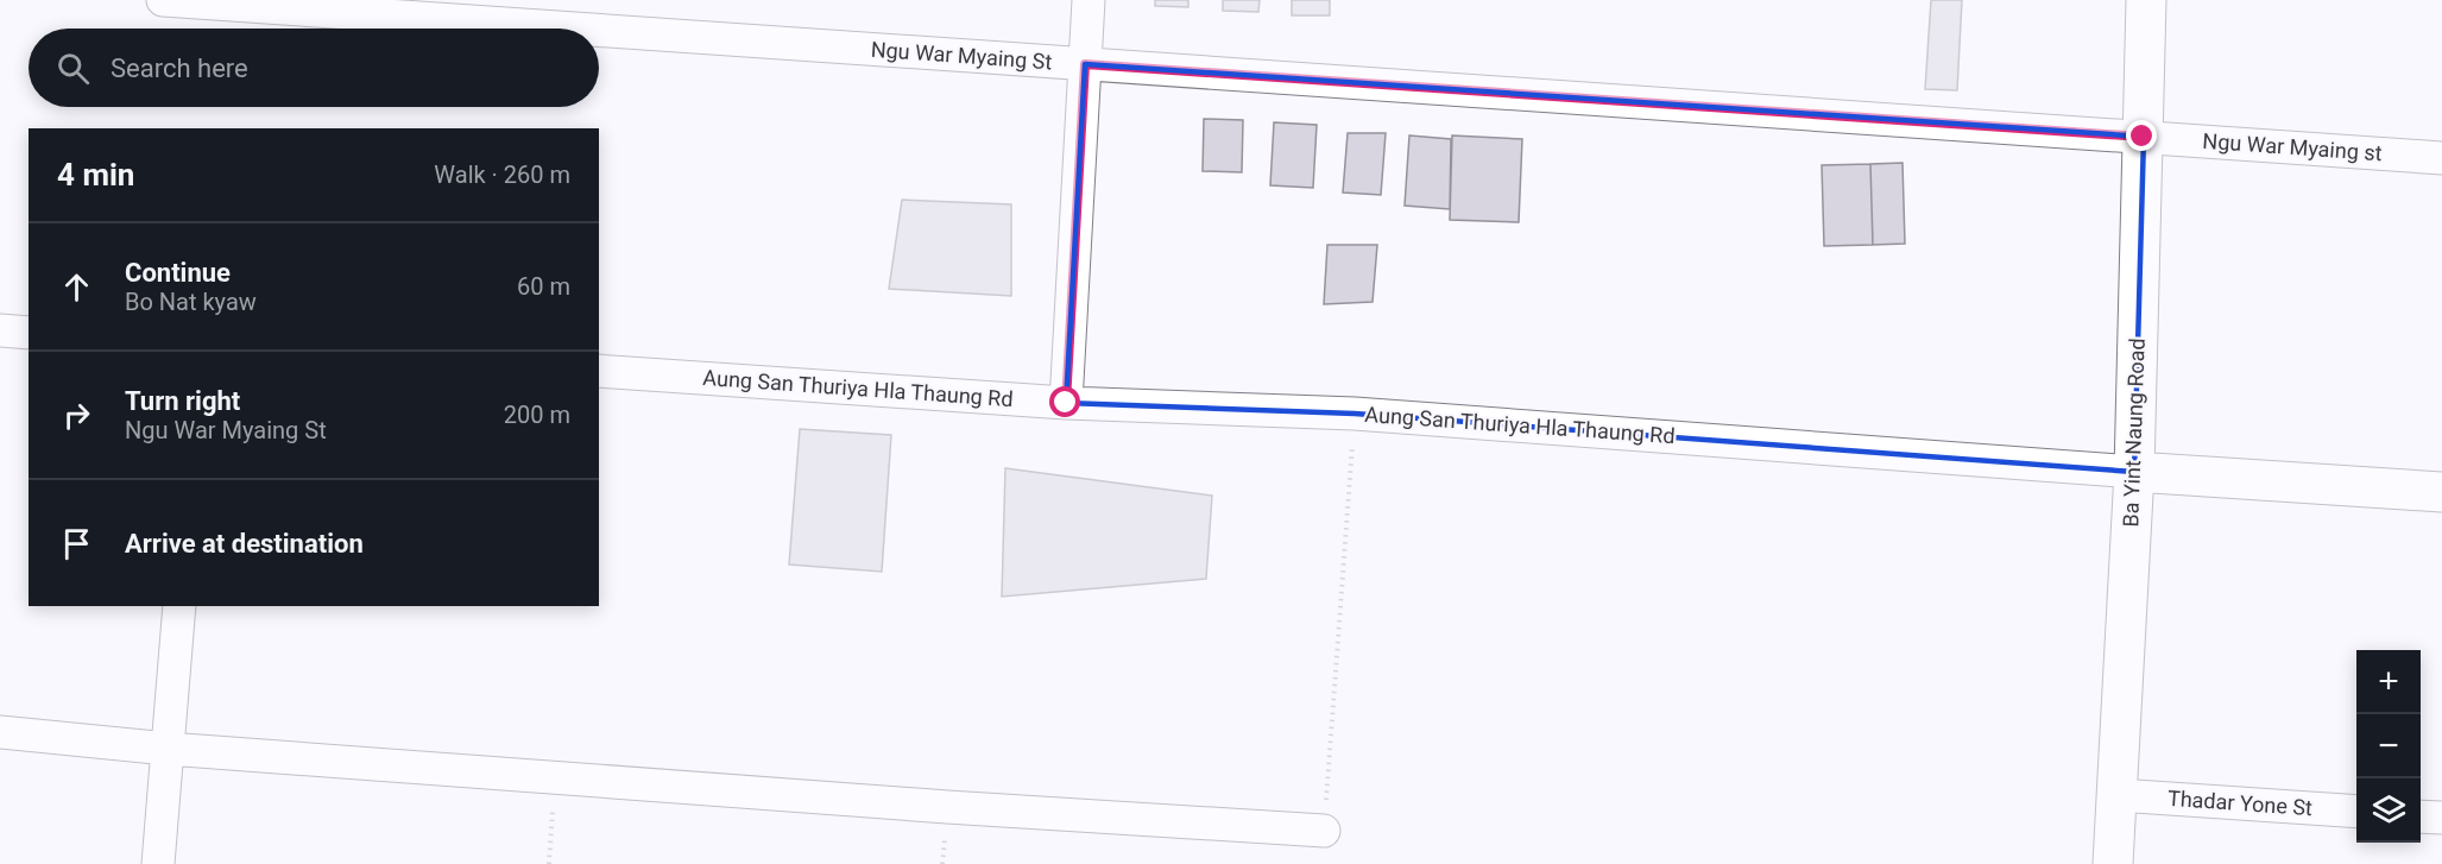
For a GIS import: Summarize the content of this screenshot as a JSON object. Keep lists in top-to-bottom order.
{
  "streets": {
    "main road": ["Aung San Thuriya Hla Thaung Rd", "Ba Yint Naung Road"],
    "street": ["Ngu War Myaing St", "Ngu War Myaing st", "Thadar Yone St"]
  },
  "crossings": [
    ["Ngu War Myaing St", "Ngu War Myaing st"],
    ["Ngu War Myaing St", "Ba Yint Naung Road"],
    ["Ngu War Myaing st", "Ba Yint Naung Road"],
    ["Aung San Thuriya Hla Thaung Rd", "Ba Yint Naung Road"],
    ["Ba Yint Naung Road", "Thadar Yone St"]
  ],
  "page": {
    "search": "Search here",
    "heading": ["4 min", "Walk · 260 m"],
    "list": [
      ["Continue", "Bo Nat kyaw", "60 m"],
      ["Turn right", "Ngu War Myaing St", "200 m"],
      "Arrive at destination"
    ],
    "map_buttons": ["+", "−"]
  }
}
